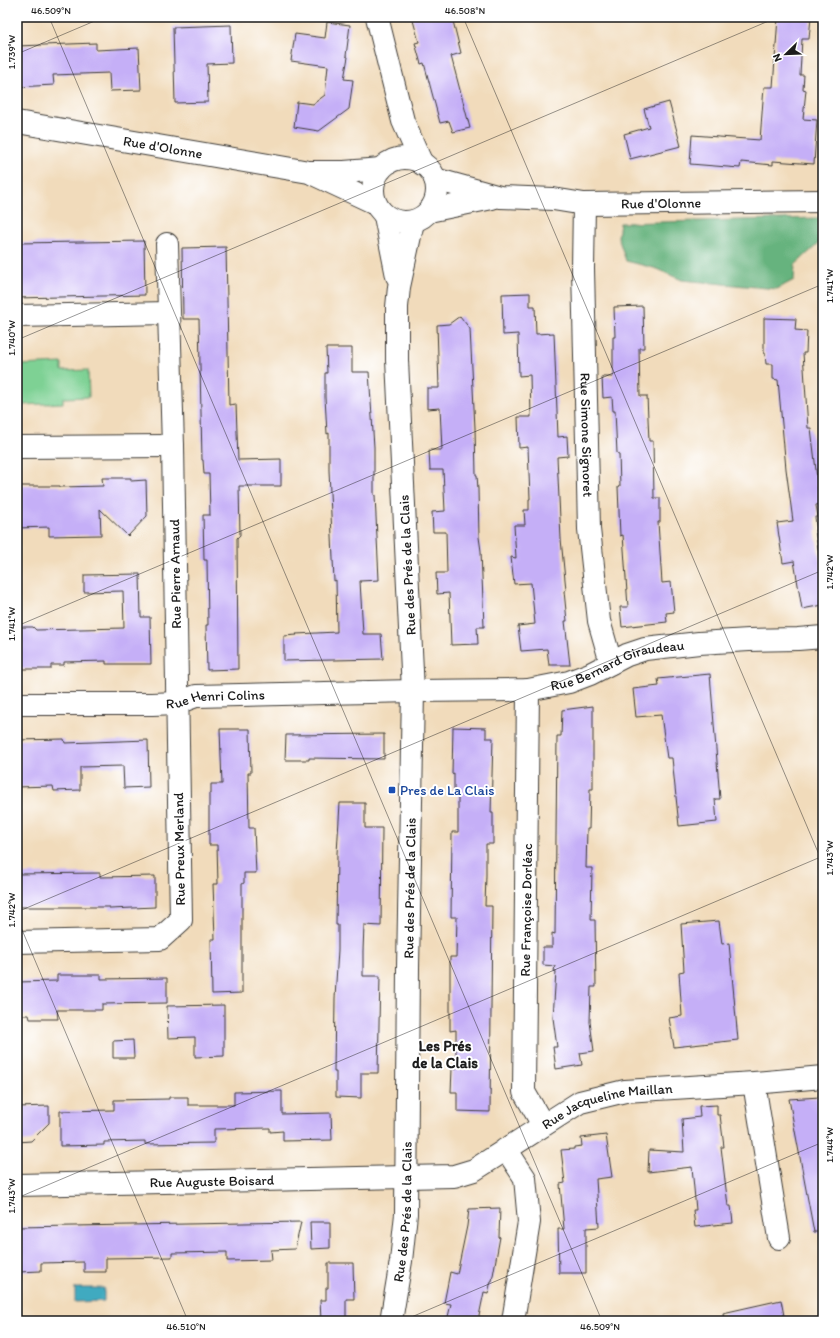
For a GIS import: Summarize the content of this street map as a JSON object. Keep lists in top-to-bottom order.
{
  "streets": {
    "street": [
      "Rue d'Olonne",
      "Rue Simone Signoret",
      "Rue des Prés de la Clais",
      "Rue Pierre Arnaud",
      "Rue Bernard Giraudeau",
      "Rue Henri Colins",
      "Rue Preux Merland",
      "Rue Françoise Dorléac",
      "Rue Jacqueline Maillan",
      "Rue Auguste Boisard"
    ]
  },
  "crossings": [
    ["Rue d'Olonne", "Rue Simone Signoret"],
    ["Rue d'Olonne", "Rue des Prés de la Clais"],
    ["Rue Simone Signoret", "Rue Bernard Giraudeau"],
    ["Rue des Prés de la Clais", "Rue Bernard Giraudeau"],
    ["Rue des Prés de la Clais", "Rue Henri Colins"],
    ["Rue des Prés de la Clais", "Rue Jacqueline Maillan"],
    ["Rue des Prés de la Clais", "Rue Auguste Boisard"],
    ["Rue Pierre Arnaud", "Rue Henri Colins"],
    ["Rue Pierre Arnaud", "Rue Preux Merland"],
    ["Rue Bernard Giraudeau", "Rue Henri Colins"],
    ["Rue Bernard Giraudeau", "Rue Françoise Dorléac"],
    ["Rue Henri Colins", "Rue Preux Merland"],
    ["Rue Françoise Dorléac", "Rue Jacqueline Maillan"],
    ["Rue Jacqueline Maillan", "Rue Auguste Boisard"]
  ],
  "districts": ["Les Prés de la Clais"],
  "places": {
    "transit": ["Pres de La Clais"]
  },
  "north": "bottom left",
  "coordinates": [
    "46.509°N",
    "46.508°N",
    "1.739°W",
    "1.741°W",
    "1.740°W",
    "1.742°W",
    "1.743°W",
    "1.744°W",
    "46.510°N"
  ]
}
